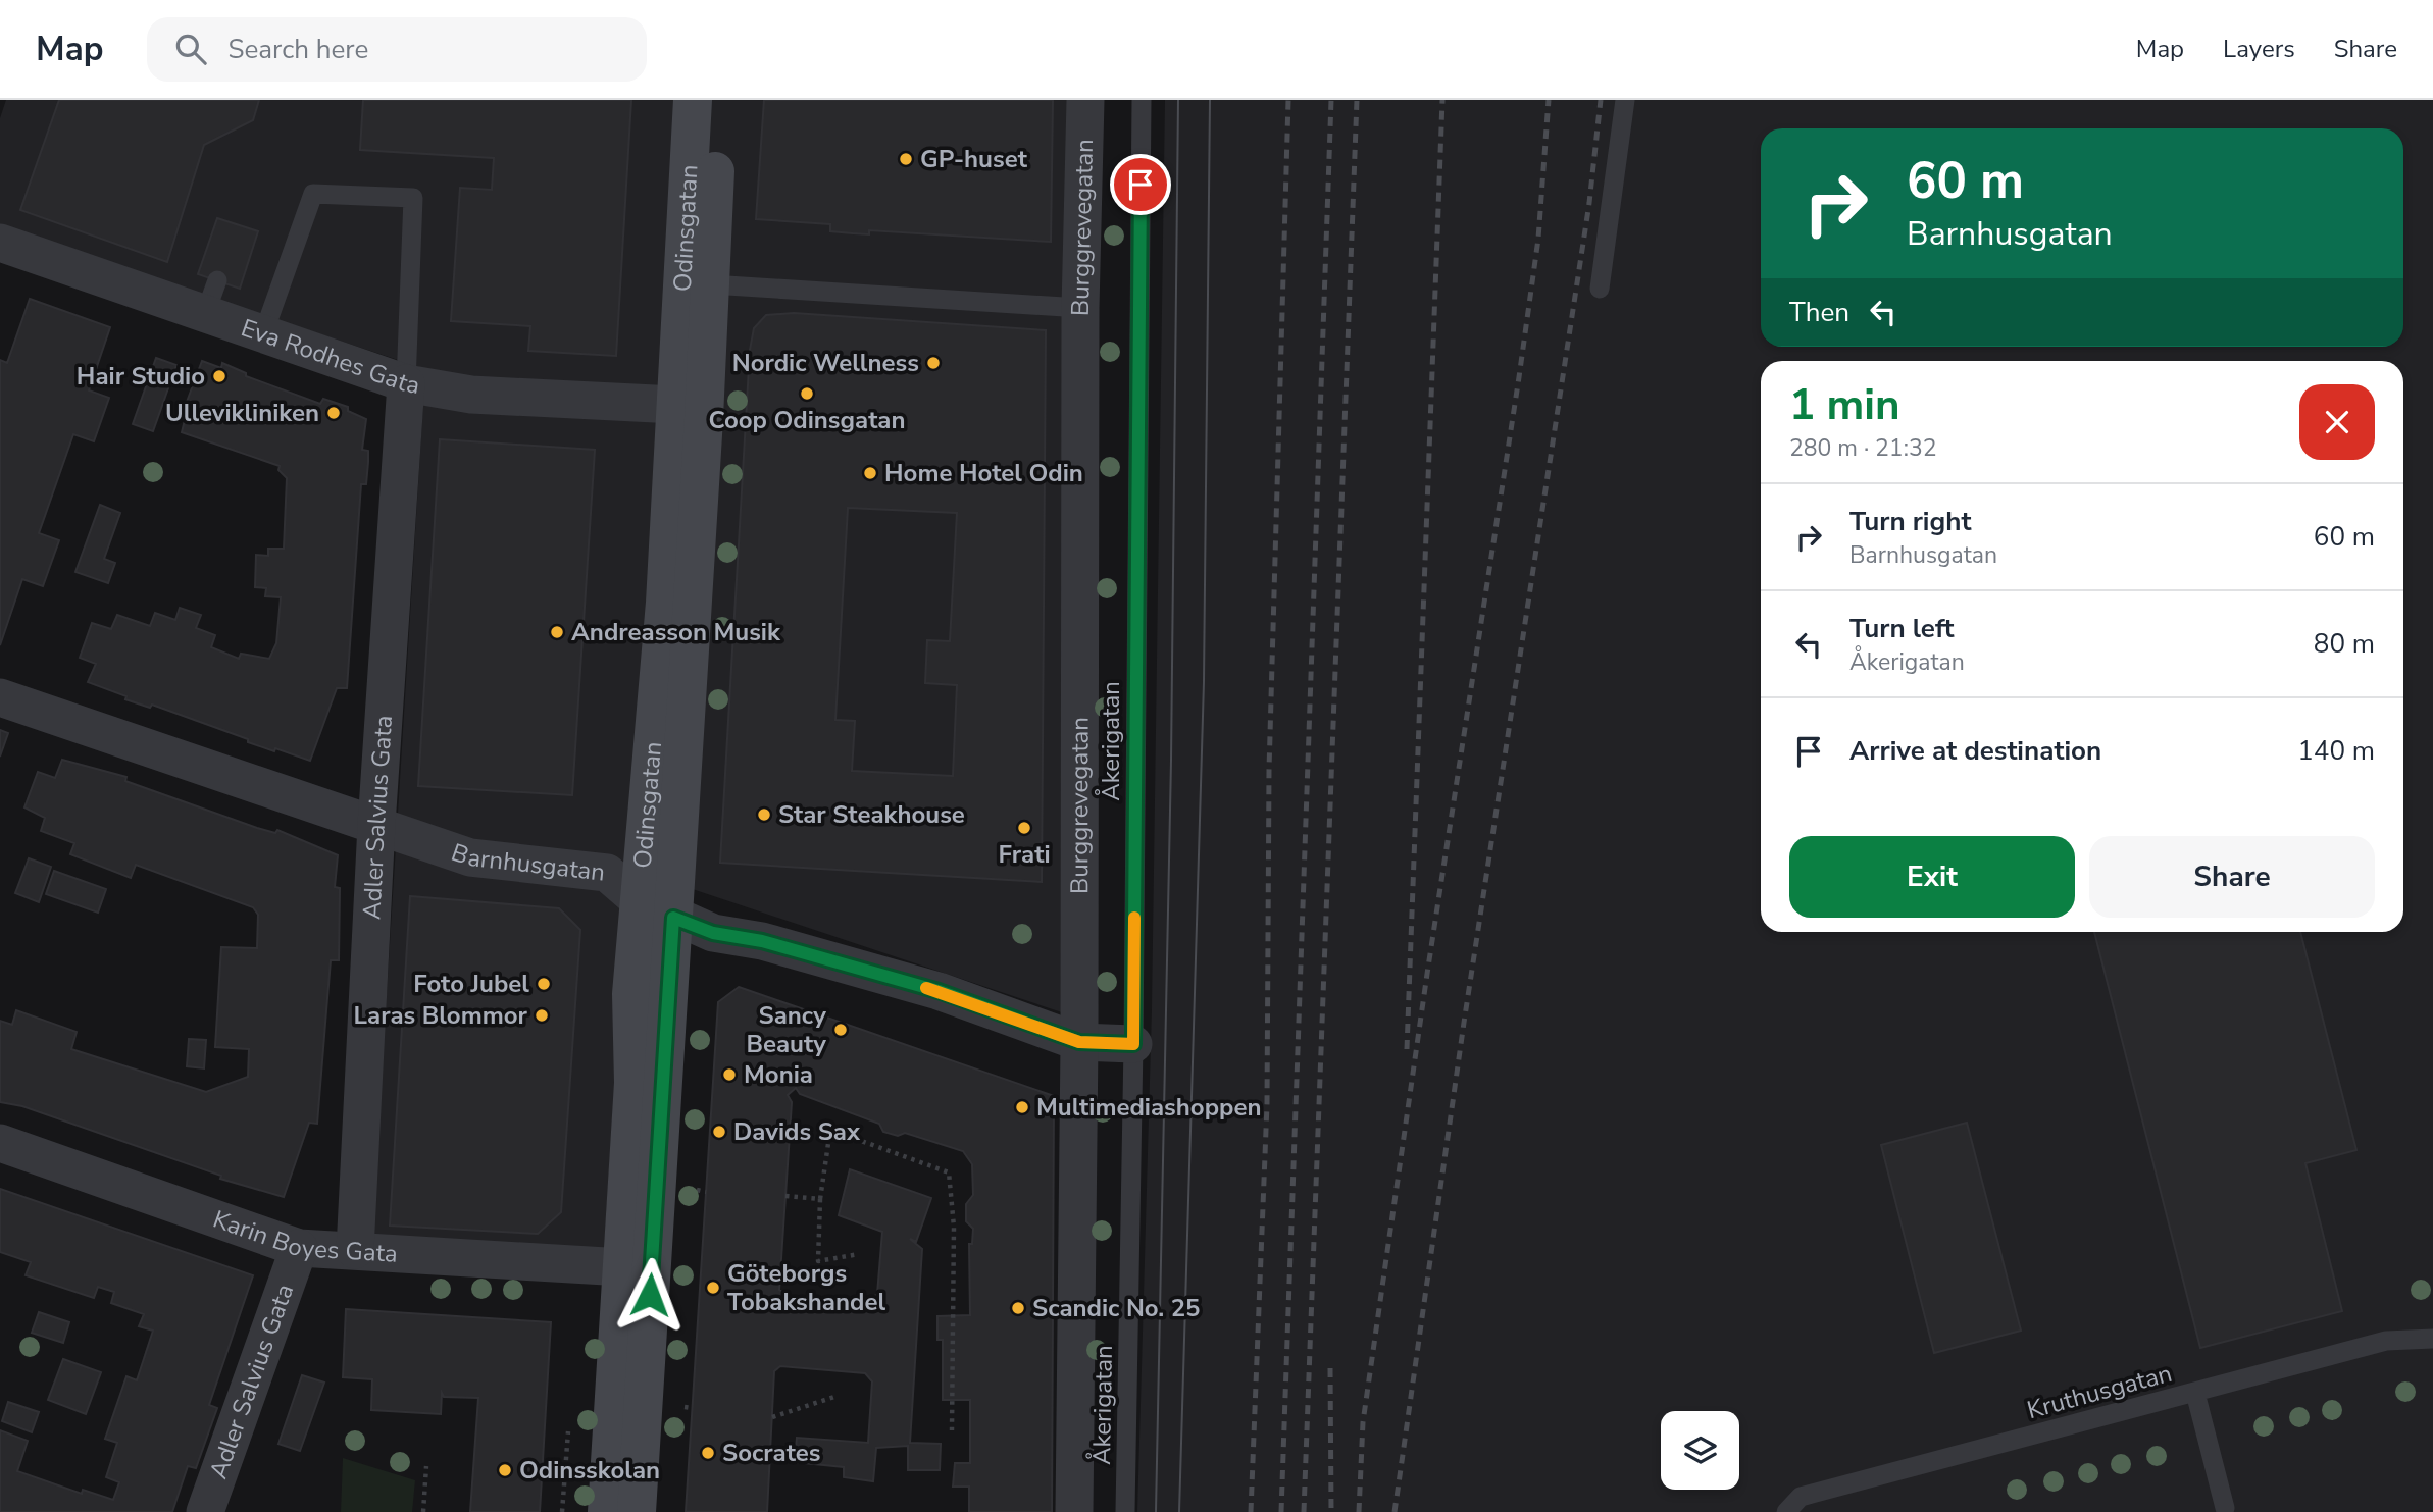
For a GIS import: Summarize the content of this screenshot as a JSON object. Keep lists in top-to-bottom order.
{
  "streets": {
    "main road": ["Odinsgatan"],
    "street": [
      "Burggrevegatan",
      "Eva Rodhes Gata",
      "Adler Salvius Gata",
      "Barnhusgatan",
      "Karin Boyes Gata"
    ],
    "lane": ["Åkerigatan", "Kruthusgatan"]
  },
  "crossings": [
    ["Burggrevegatan", "Barnhusgatan"],
    ["Odinsgatan", "Eva Rodhes Gata"],
    ["Odinsgatan", "Barnhusgatan"],
    ["Odinsgatan", "Karin Boyes Gata"],
    ["Eva Rodhes Gata", "Adler Salvius Gata"],
    ["Åkerigatan", "Barnhusgatan"],
    ["Adler Salvius Gata", "Barnhusgatan"],
    ["Adler Salvius Gata", "Karin Boyes Gata"]
  ],
  "places": [
    "GP-huset",
    "Nordic Wellness",
    "Hair Studio",
    "Coop Odinsgatan",
    "Ullevikliniken",
    "Home Hotel Odin",
    "Andreasson Musik",
    "Star Steakhouse",
    "Frati",
    "Foto Jubel",
    "Laras Blommor",
    "Sancy Beauty",
    "Monia",
    "Multimediashoppen",
    "Davids Sax",
    "Göteborgs Tobakshandel",
    "Scandic No. 25",
    "Socrates",
    "Odinsskolan"
  ],
  "page": {
    "header": "Map",
    "search": "Search here",
    "nav": ["Map", "Layers", "Share"],
    "turn": ["60 m", "Barnhusgatan"],
    "then": "Then",
    "heading": ["1 min", "280 m · 21:32"],
    "list": [
      {
        "name": "Turn right",
        "note": "Barnhusgatan",
        "value": "60 m"
      },
      {
        "name": "Turn left",
        "note": "Åkerigatan",
        "value": "80 m"
      },
      {
        "name": "Arrive at destination",
        "value": "140 m"
      }
    ],
    "buttons": ["Exit", "Share"]
  }
}
